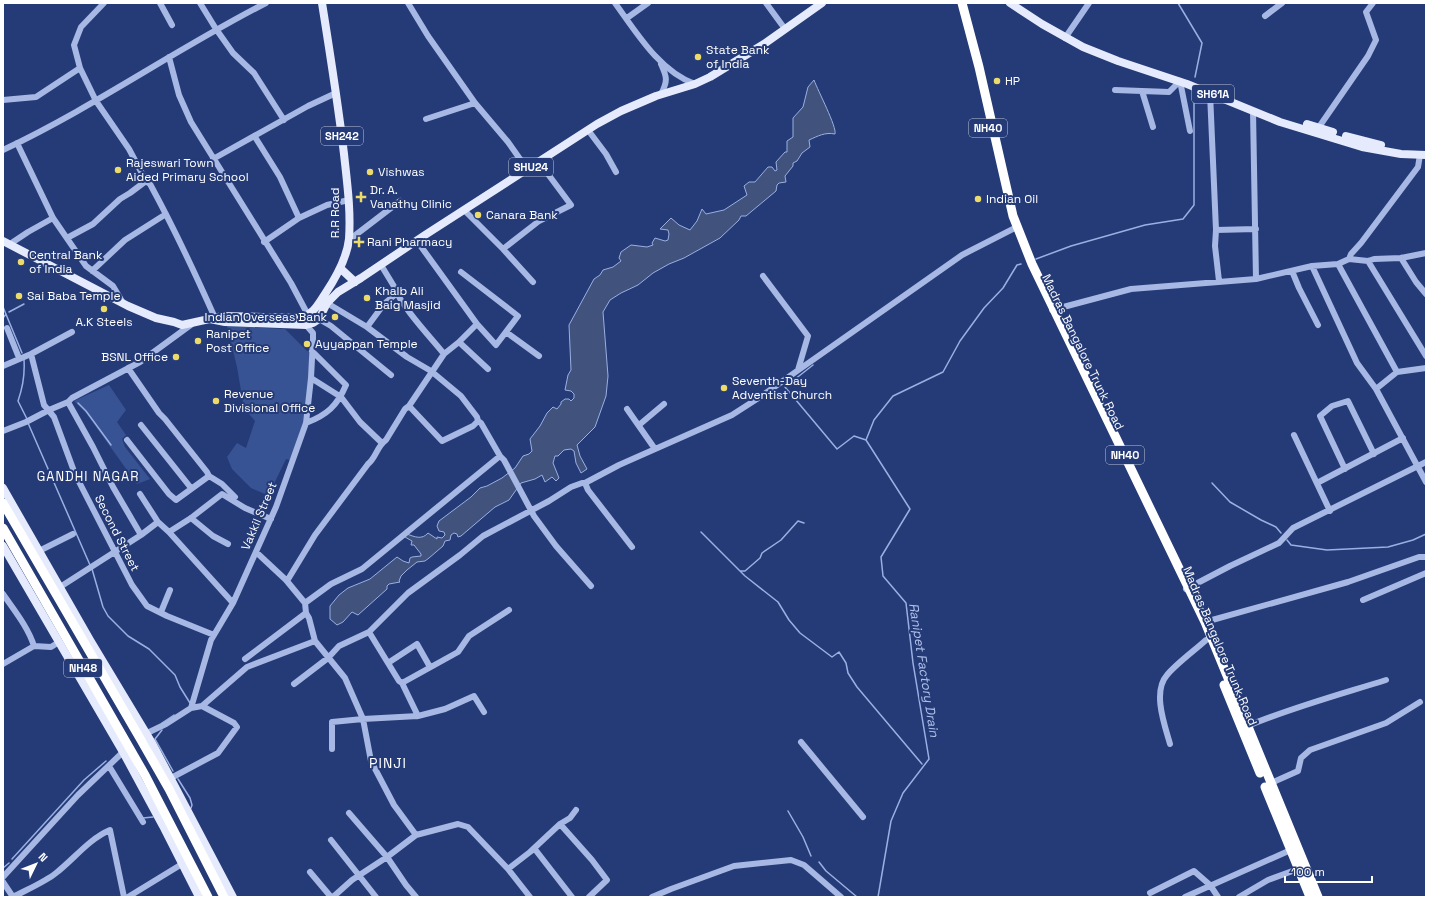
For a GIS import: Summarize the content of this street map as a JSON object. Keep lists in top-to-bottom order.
{
  "streets": {
    "highway": ["NH40", "Madras Bangalore Trunk Road", "NH48"],
    "main road": [
      "SH61A",
      "SH242",
      "SHU24",
      "R.R Road"
    ],
    "street": ["Vakkil Street", "Second Street"]
  },
  "crossings": [
    ["NH40", "Madras Bangalore Trunk Road"],
    ["Vakkil Street", "Second Street"]
  ],
  "districts": ["GANDHI NAGAR", "PINJI"],
  "water": ["Ranipet Factory Drain"],
  "places": {
    "other": [
      "State Bank of India",
      "HP",
      "Rajeswari Town Aided Primary School",
      "Vishwas",
      "Indian Oil",
      "Canara Bank",
      "Central Bank of India",
      "Sai Baba Temple",
      "Khalb Ali Baig Masjid",
      "A.K Steels",
      "Indian Overseas Bank",
      "Ranipet Post Office",
      "Ayyappan Temple",
      "BSNL Office",
      "Seventh-Day Adventist Church",
      "Revenue Divisional Office"
    ],
    "health": ["Dr. A. Vanathy Clinic", "Rani Pharmacy"]
  },
  "scale_bar": "100 m",
  "north": "top right"
}
